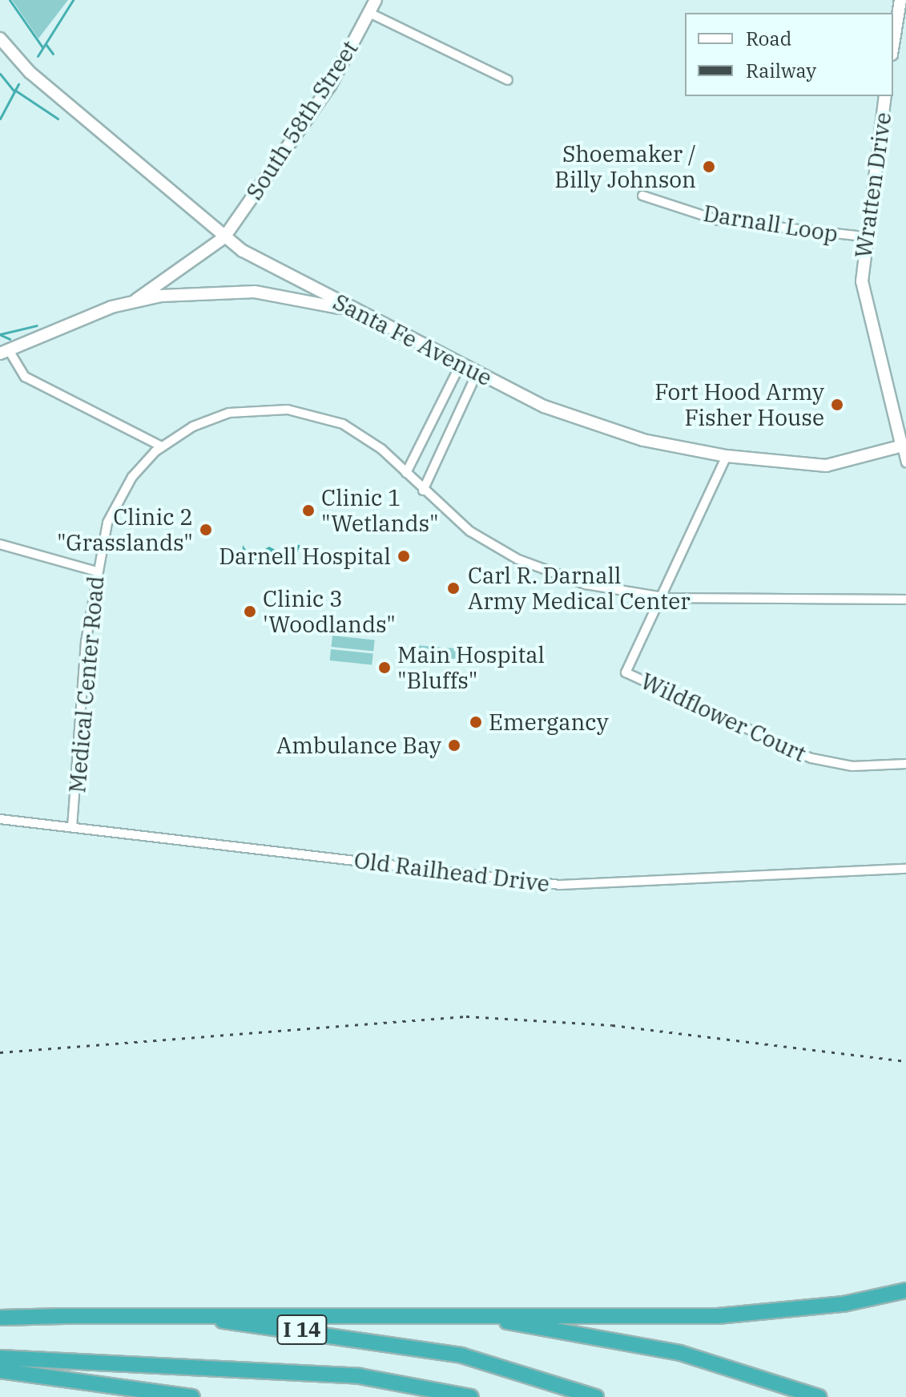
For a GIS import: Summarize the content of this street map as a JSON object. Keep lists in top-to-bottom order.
{
  "streets": {
    "highway": ["I 14"],
    "street": [
      "South 58th Street",
      "Wratten Drive",
      "Darnall Loop",
      "Santa Fe Avenue",
      "Medical Center Road",
      "Wildflower Court",
      "Old Railhead Drive"
    ]
  },
  "crossings": [
    ["South 58th Street", "Santa Fe Avenue"],
    ["Wratten Drive", "Darnall Loop"],
    ["Wratten Drive", "Santa Fe Avenue"],
    ["Santa Fe Avenue", "Wildflower Court"],
    ["Medical Center Road", "Wildflower Court"],
    ["Medical Center Road", "Old Railhead Drive"]
  ],
  "places": [
    "Shoemaker / Billy Johnson",
    "Fort Hood Army Fisher House",
    "Clinic 1 \"Wetlands\"",
    "Clinic 2 \"Grasslands\"",
    "Darnell Hospital",
    "Carl R. Darnall Army Medical Center",
    "Clinic 3 'Woodlands\"",
    "Main Hospital \"Bluffs\"",
    "Emergancy",
    "Ambulance Bay"
  ],
  "legend": ["Road", "Railway"]
}
